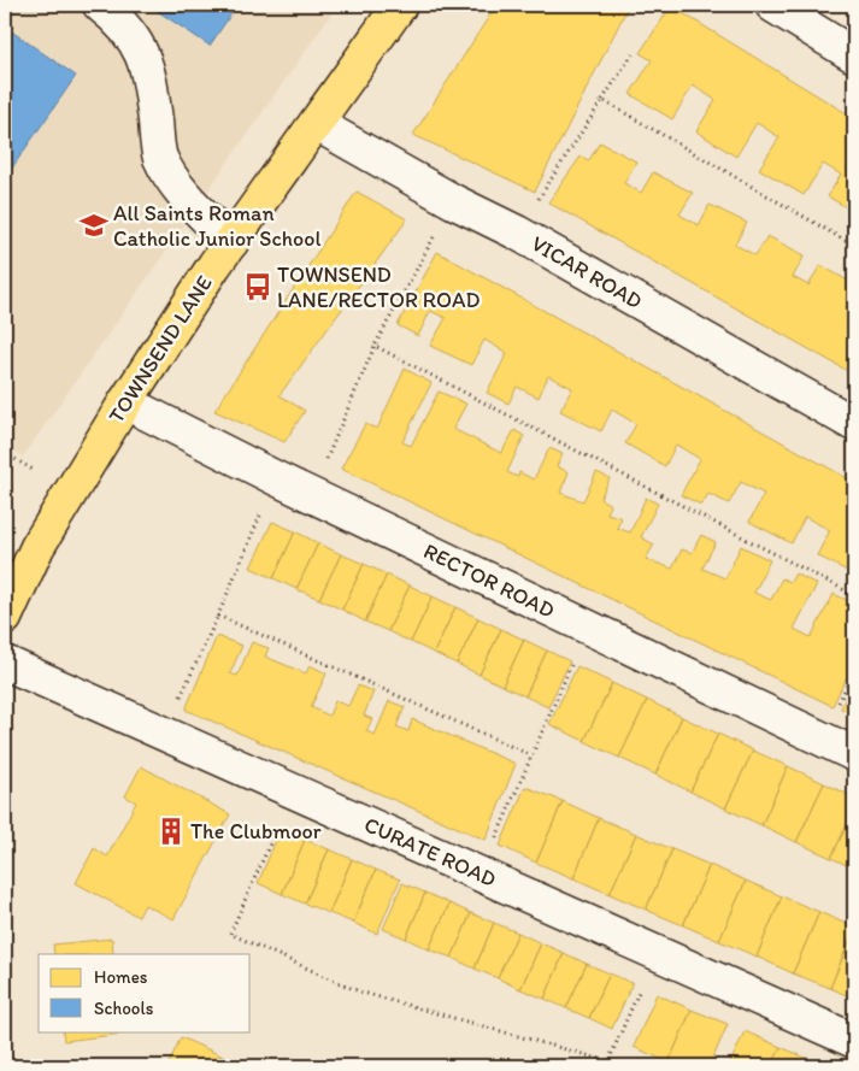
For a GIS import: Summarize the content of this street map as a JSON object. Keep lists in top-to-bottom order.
{
  "streets": {
    "main road": ["TOWNSEND LANE"],
    "street": ["VICAR ROAD", "RECTOR ROAD", "CURATE ROAD"]
  },
  "crossings": [
    ["VICAR ROAD", "TOWNSEND LANE"],
    ["TOWNSEND LANE", "RECTOR ROAD"]
  ],
  "places": {
    "school or university": ["All Saints Roman Catholic Junior School"],
    "bus stop": ["TOWNSEND LANE/RECTOR ROAD"],
    "building": ["The Clubmoor"]
  },
  "legend": ["Homes", "Schools"]
}
